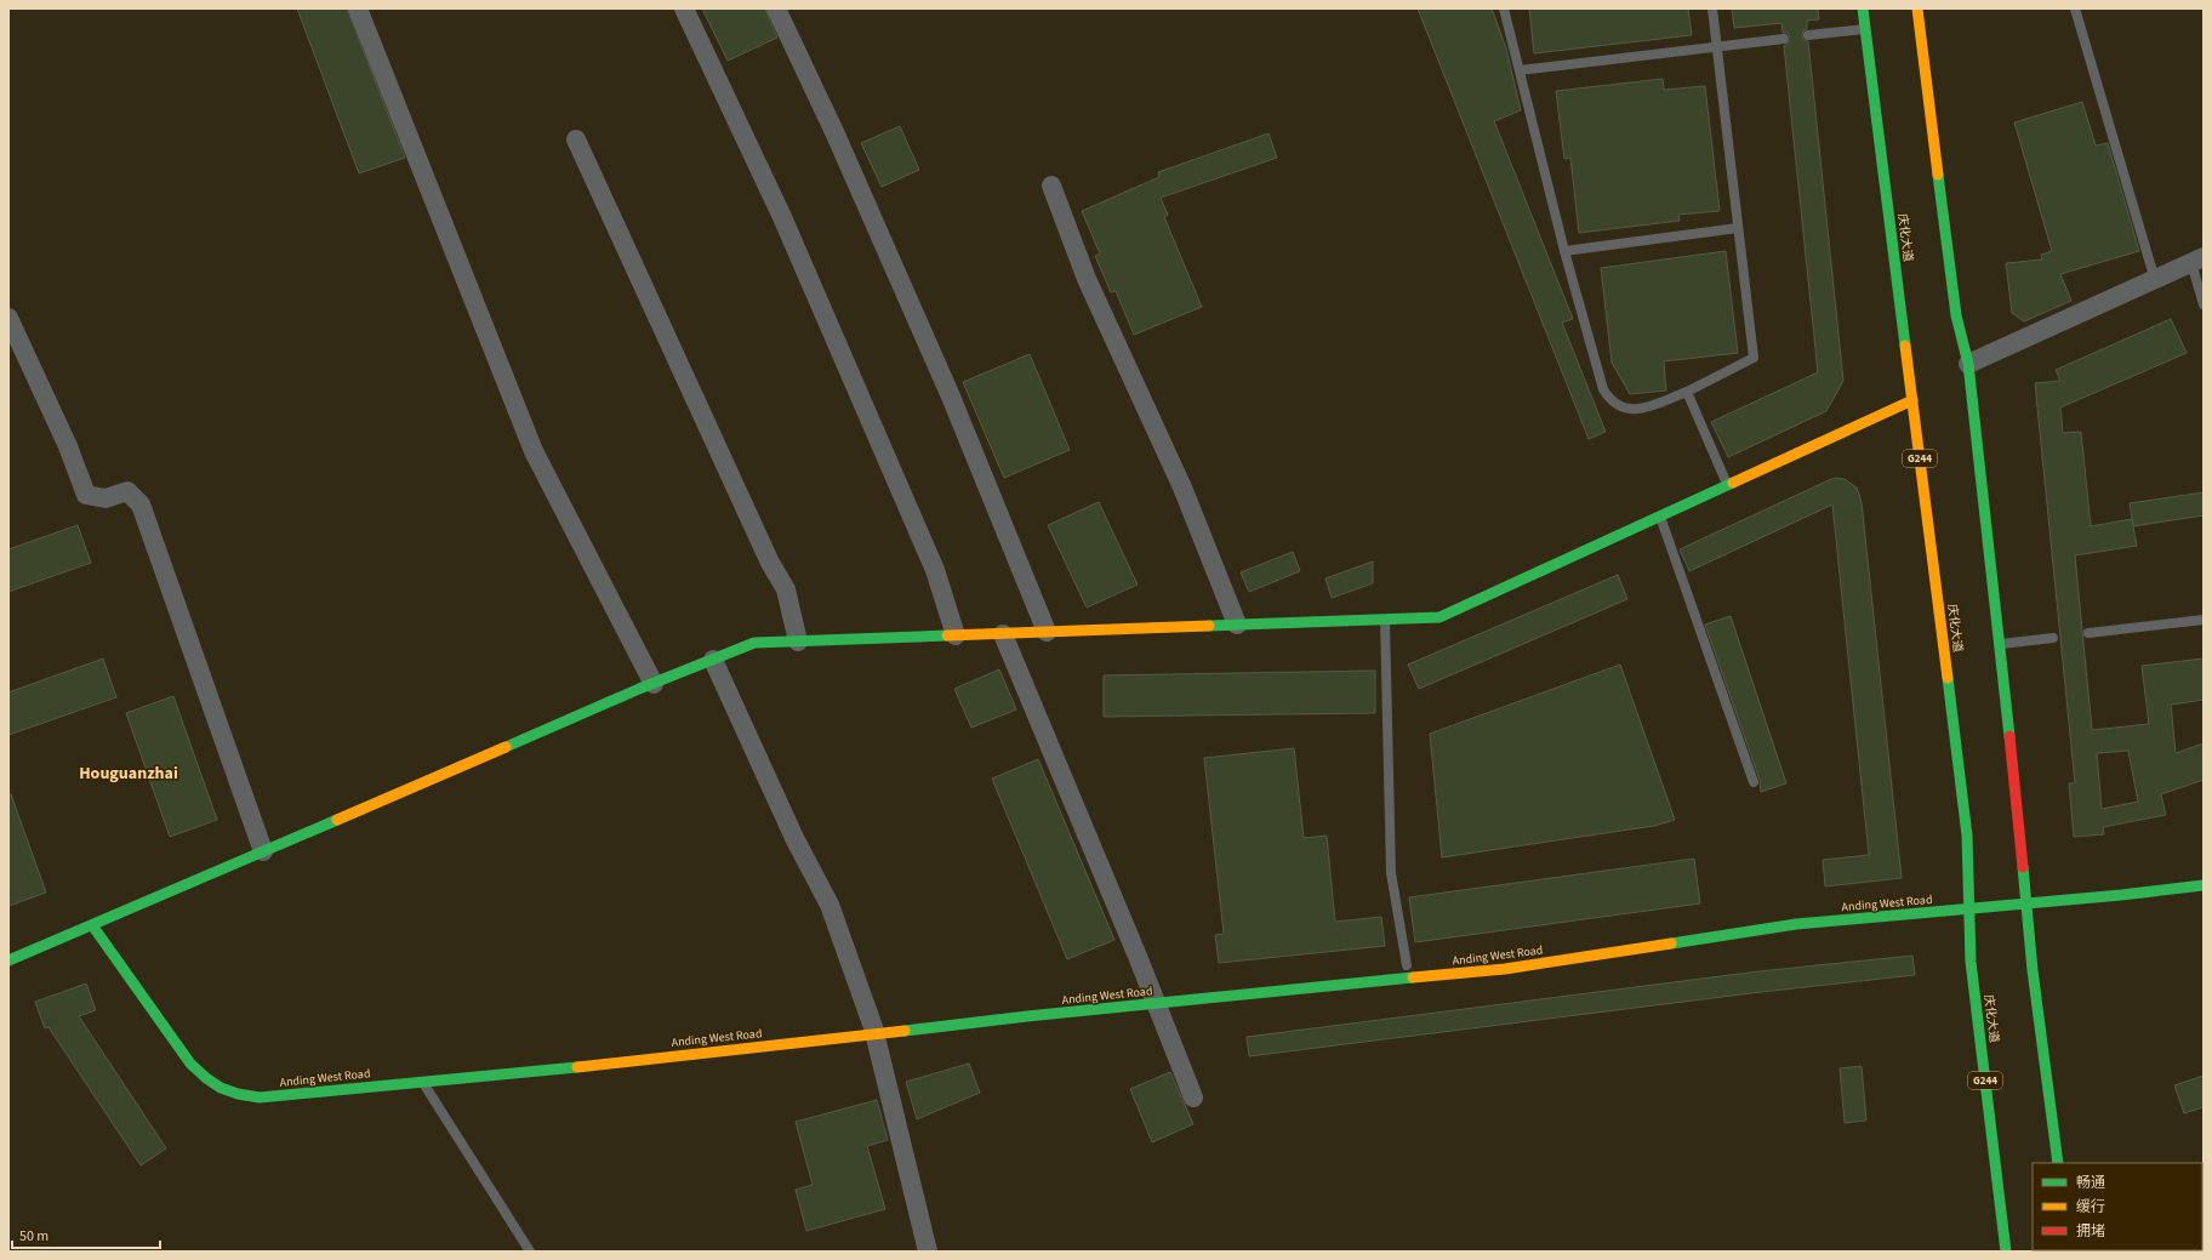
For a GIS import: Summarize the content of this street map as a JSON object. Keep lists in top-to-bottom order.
{
  "streets": {
    "main road": ["庆化大道", "G244", "Anding West Road"]
  },
  "crossings": [
    ["庆化大道", "Anding West Road"]
  ],
  "districts": ["Houguanzhai"],
  "legend": ["畅通", "缓行", "拥堵"],
  "scale_bar": "50 m"
}
